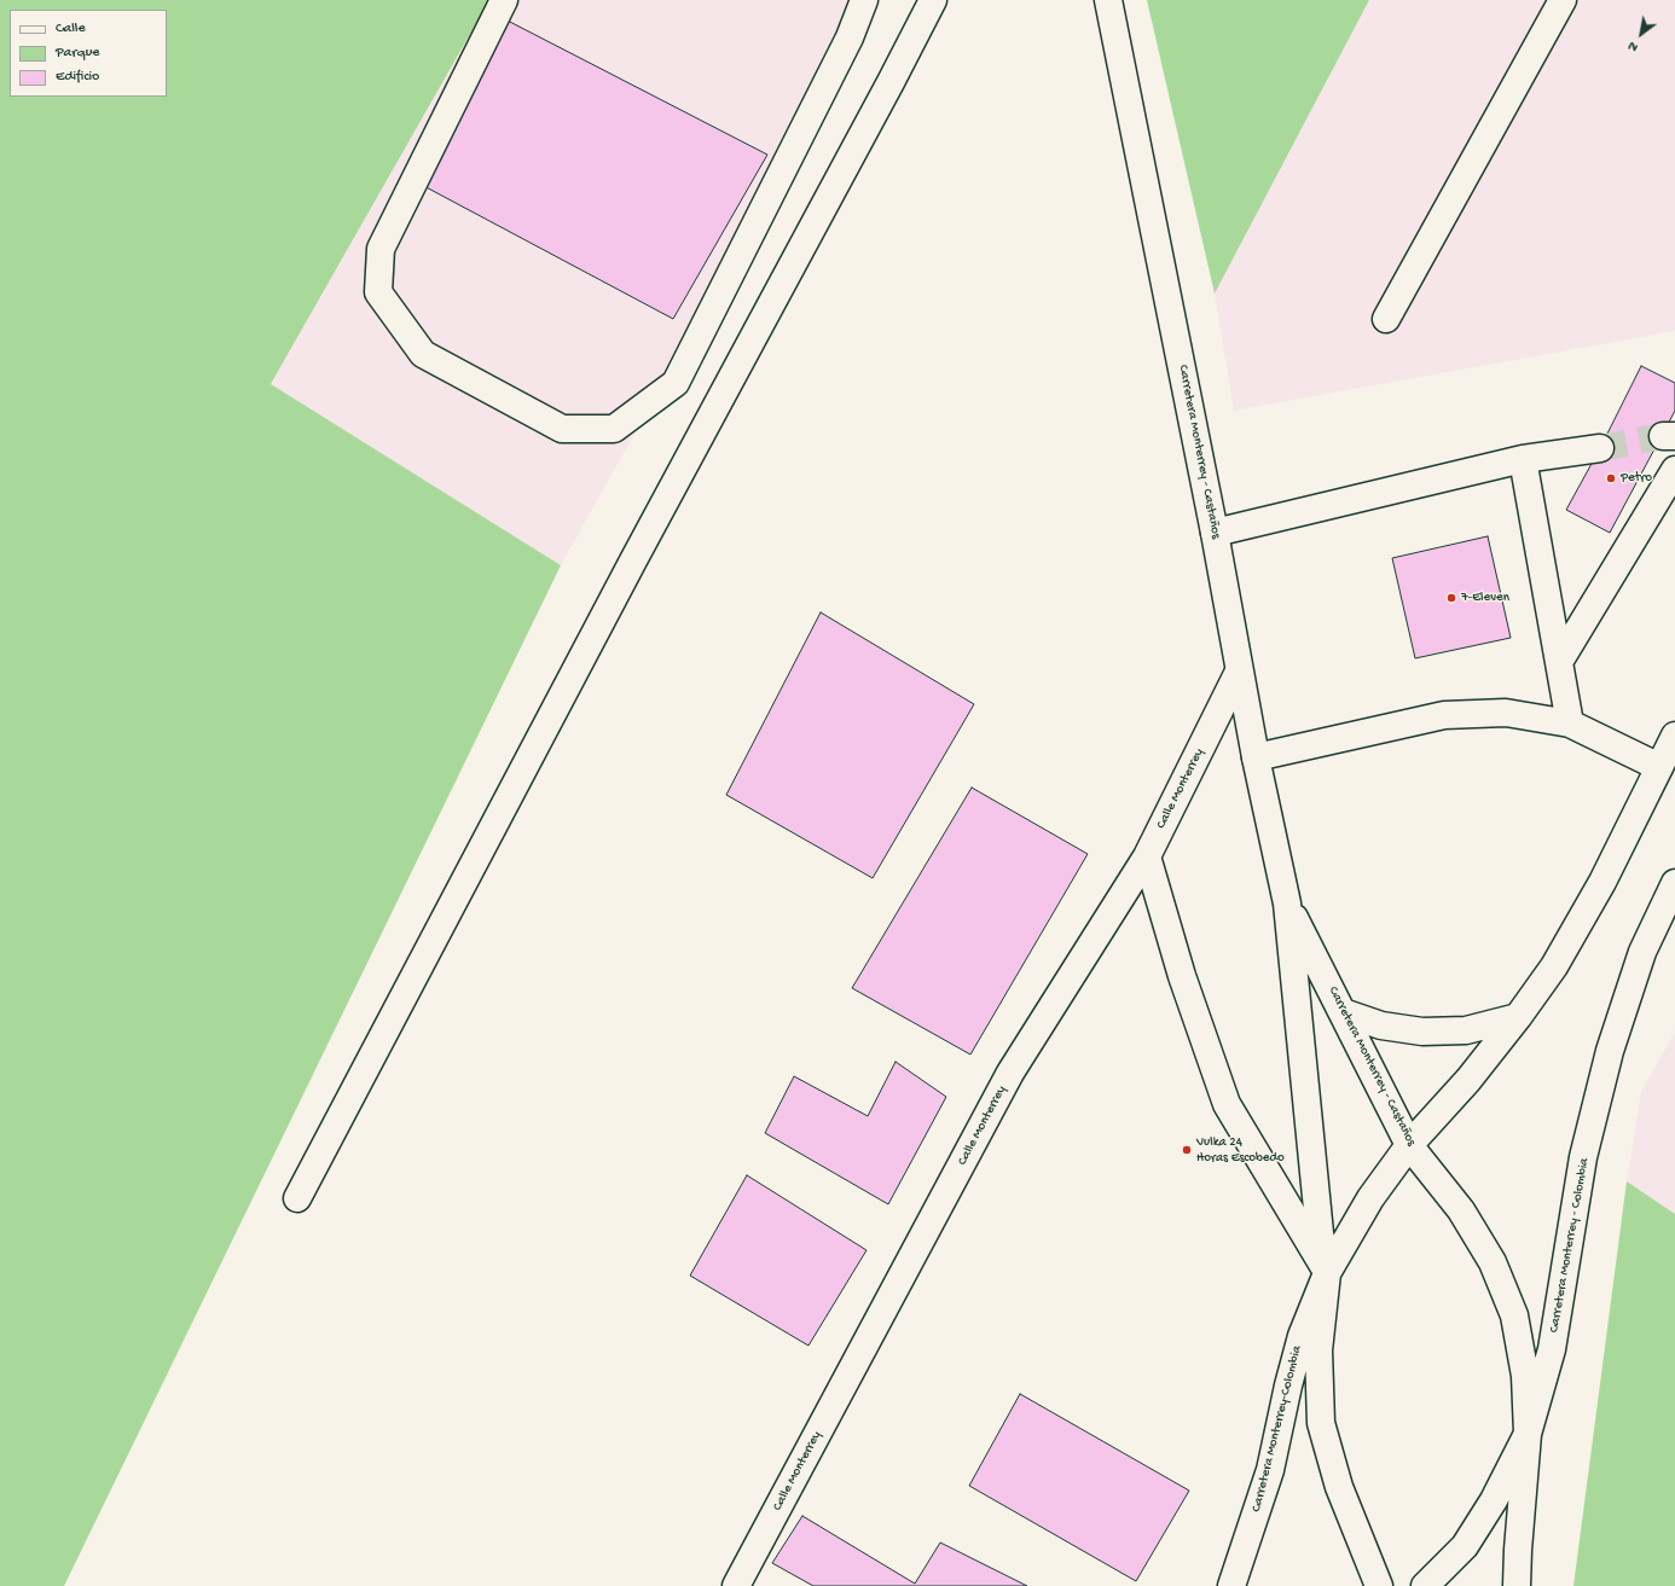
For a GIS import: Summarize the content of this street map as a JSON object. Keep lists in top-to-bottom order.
{
  "streets": {
    "main road": [
      "Carretera Monterrey - Castaños",
      "Calle Monterrey",
      "Carretera Monterrey - Colombia",
      "Carretera Monterrey-Colombia"
    ]
  },
  "crossings": [
    ["Carretera Monterrey - Castaños", "Calle Monterrey"],
    ["Carretera Monterrey - Castaños", "Carretera Monterrey - Colombia"],
    ["Carretera Monterrey - Castaños", "Carretera Monterrey-Colombia"]
  ],
  "places": ["Petro", "7-Eleven", "Vulka 24 Horas Escobedo"],
  "legend": ["Calle", "Parque", "Edificio"],
  "north": "bottom left"
}
